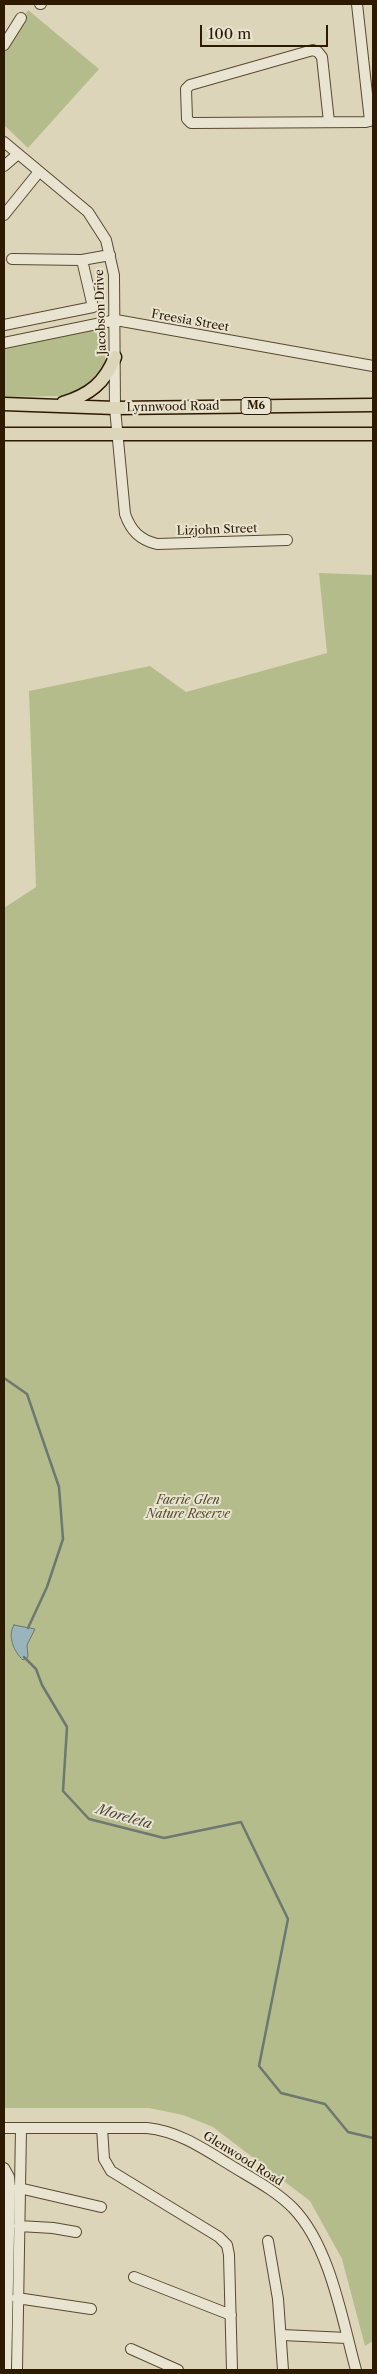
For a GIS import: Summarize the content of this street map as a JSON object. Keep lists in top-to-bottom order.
{
  "streets": {
    "main road": ["M6", "Lynnwood Road"],
    "street": [
      "Jacobson Drive",
      "Freesia Street",
      "Lizjohn Street",
      "Glenwood Road"
    ]
  },
  "crossings": [
    ["Jacobson Drive", "Freesia Street"],
    ["Jacobson Drive", "Lynnwood Road"],
    ["Jacobson Drive", "Lizjohn Street"],
    ["Lynnwood Road", "Lizjohn Street"]
  ],
  "water": ["Moreleta"],
  "parks": ["Faerie Glen Nature Reserve"],
  "scale_bar": "100 m"
}
